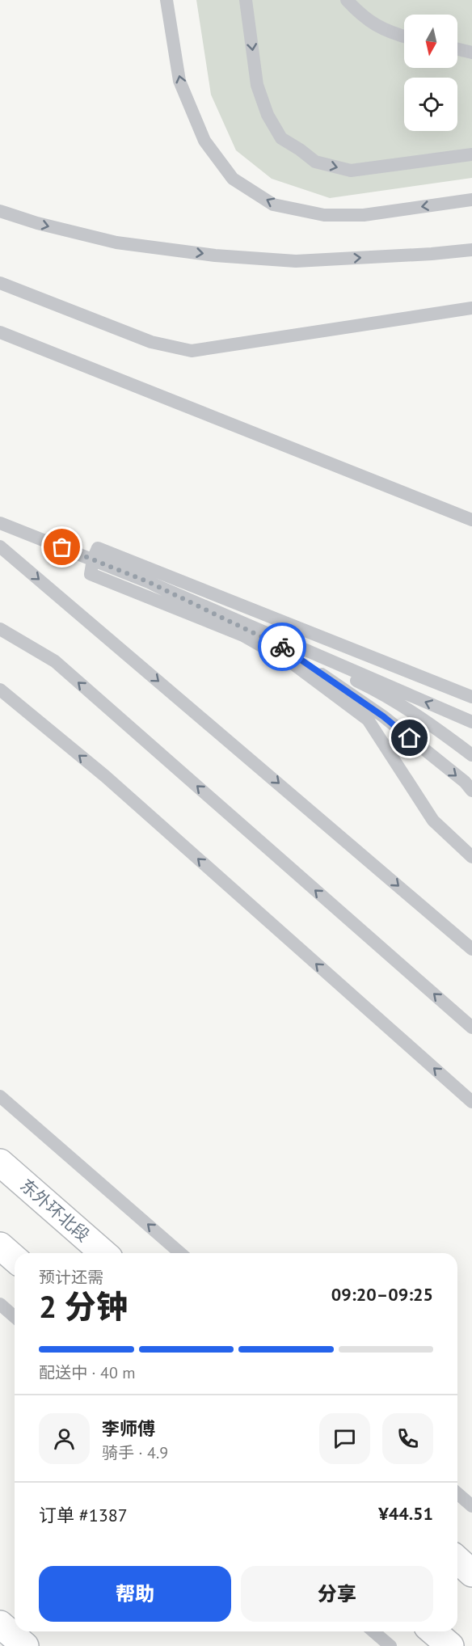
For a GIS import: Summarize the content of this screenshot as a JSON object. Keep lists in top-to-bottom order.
{
  "streets": {
    "main road": ["东外环北段"]
  },
  "north": "bottom",
  "page": {
    "heading": ["2 分钟", "预计还需", "09:20–09:25"],
    "panel": [
      "李师傅",
      "骑手 · 4.9",
      "订单 #1387",
      "¥44.51"
    ],
    "bar": "配送中 · 40 m",
    "buttons": ["帮助", "分享"]
  }
}
